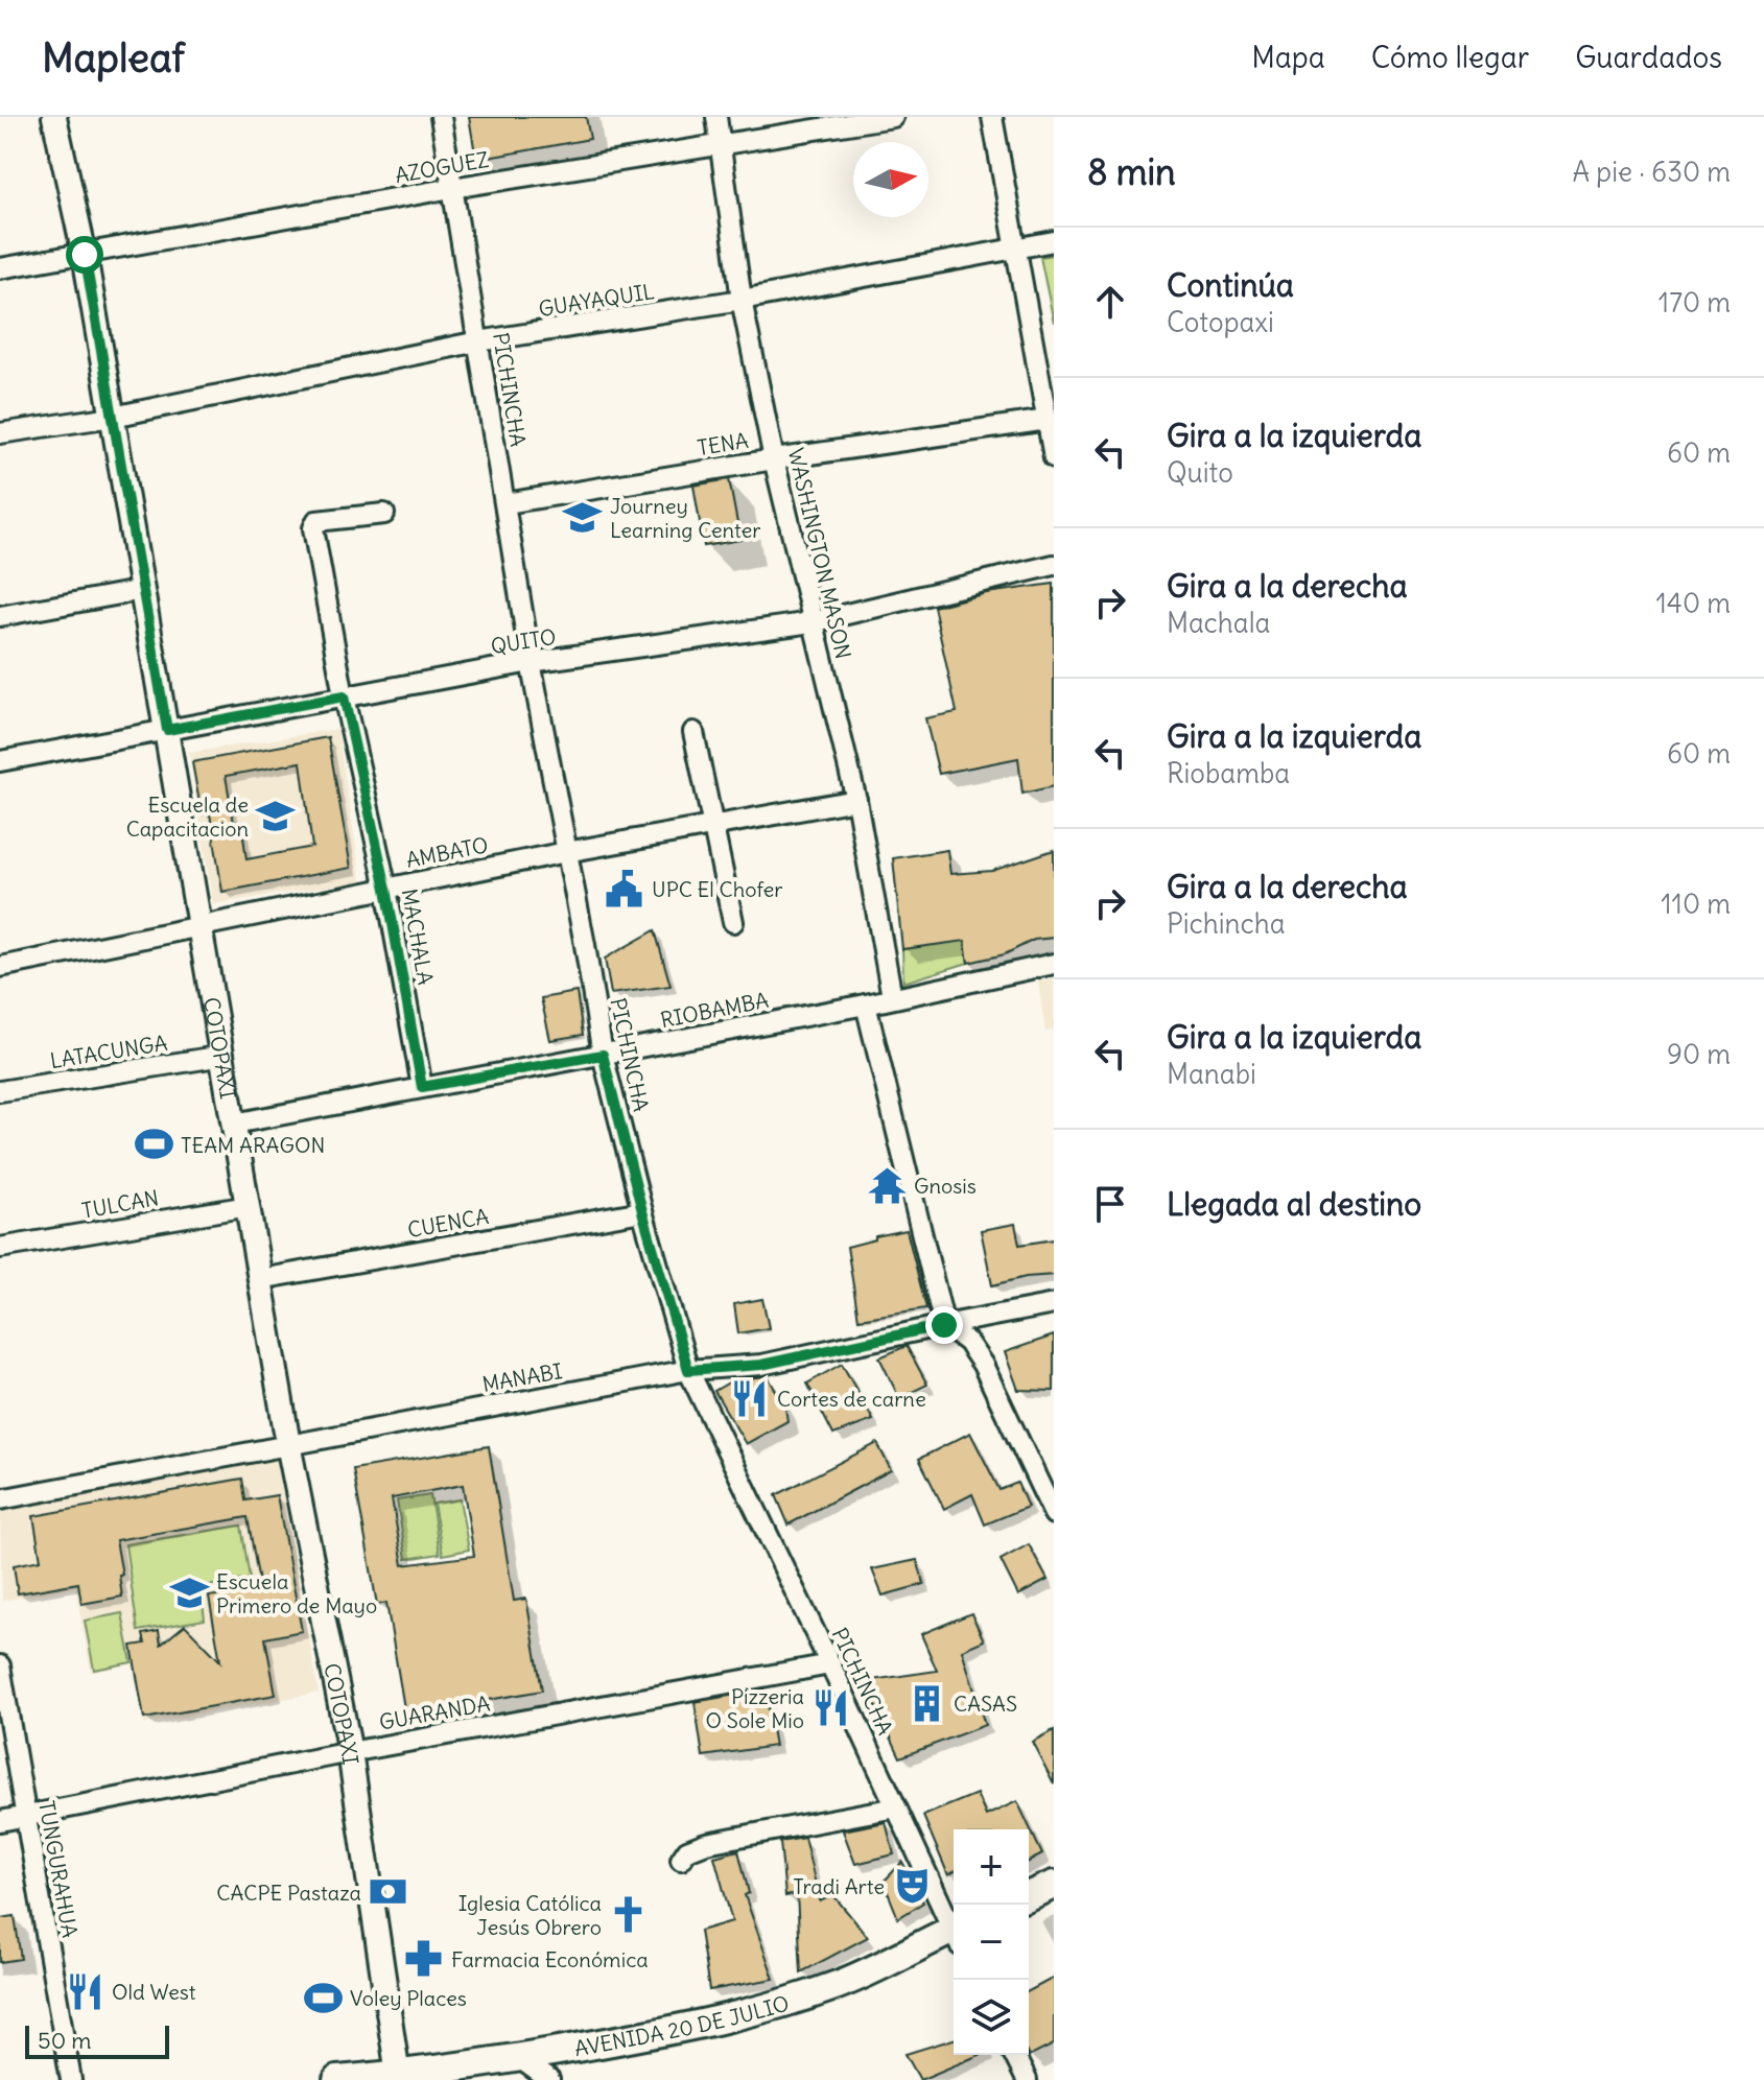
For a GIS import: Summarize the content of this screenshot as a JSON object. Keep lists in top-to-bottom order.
{
  "streets": {
    "main road": ["AVENIDA 20 DE JULIO"],
    "street": [
      "AZOGUEZ",
      "GUAYAQUIL",
      "PICHINCHA",
      "TENA",
      "WASHINGTON MASON",
      "QUITO",
      "AMBATO",
      "MACHALA",
      "RIOBAMBA",
      "COTOPAXI",
      "LATACUNGA",
      "TULCAN",
      "CUENCA",
      "MANABI",
      "GUARANDA",
      "TUNGURAHUA"
    ]
  },
  "crossings": [
    ["AZOGUEZ", "PICHINCHA"],
    ["AZOGUEZ", "WASHINGTON MASON"],
    ["AZOGUEZ", "COTOPAXI"],
    ["GUAYAQUIL", "PICHINCHA"],
    ["GUAYAQUIL", "WASHINGTON MASON"],
    ["GUAYAQUIL", "COTOPAXI"],
    ["PICHINCHA", "TENA"],
    ["PICHINCHA", "QUITO"],
    ["PICHINCHA", "AMBATO"],
    ["PICHINCHA", "RIOBAMBA"],
    ["PICHINCHA", "CUENCA"],
    ["PICHINCHA", "MANABI"],
    ["PICHINCHA", "GUARANDA"],
    ["TENA", "WASHINGTON MASON"],
    ["WASHINGTON MASON", "QUITO"],
    ["WASHINGTON MASON", "AMBATO"],
    ["WASHINGTON MASON", "RIOBAMBA"],
    ["QUITO", "MACHALA"],
    ["QUITO", "COTOPAXI"],
    ["AMBATO", "MACHALA"],
    ["AMBATO", "COTOPAXI"],
    ["MACHALA", "RIOBAMBA"],
    ["RIOBAMBA", "COTOPAXI"],
    ["COTOPAXI", "LATACUNGA"],
    ["COTOPAXI", "TULCAN"],
    ["COTOPAXI", "CUENCA"],
    ["COTOPAXI", "MANABI"],
    ["COTOPAXI", "GUARANDA"],
    ["COTOPAXI", "AVENIDA 20 DE JULIO"],
    ["GUARANDA", "TUNGURAHUA"]
  ],
  "places": {
    "school or university": ["Journey Learning Center", "Escuela de Capacitacion", "Escuela Primero de Mayo"],
    "public building": ["UPC El Chofer"],
    "sports": ["TEAM ARAGON", "Voley Places"],
    "temple": ["Gnosis"],
    "restaurant": ["Cortes de carne", "Pizzeria O Sole Mio", "Old West"],
    "building": ["CASAS"],
    "theatre": ["Tradi Arte"],
    "bank": ["CACPE Pastaza"],
    "church": ["Iglesia Católica Jesús Obrero"],
    "pharmacy": ["Farmacia Económica"]
  },
  "scale_bar": "50 m",
  "north": "right",
  "page": {
    "header": "Mapleaf",
    "nav": ["Mapa", "Cómo llegar", "Guardados"],
    "heading": ["8 min", "A pie · 630 m"],
    "list": [
      ["Continúa", "Cotopaxi", "170 m"],
      ["Gira a la izquierda", "Quito", "60 m"],
      ["Gira a la derecha", "Machala", "140 m"],
      ["Gira a la izquierda", "Riobamba", "60 m"],
      ["Gira a la derecha", "Pichincha", "110 m"],
      ["Gira a la izquierda", "Manabi", "90 m"],
      "Llegada al destino"
    ],
    "map_buttons": ["+", "−"],
    "scale": "50 m"
  }
}
